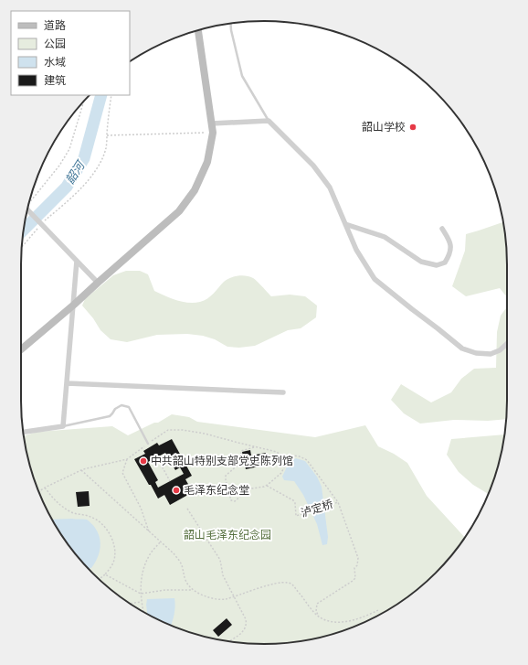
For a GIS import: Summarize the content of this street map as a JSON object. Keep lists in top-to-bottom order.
{
  "streets": {
    "path": ["泸定桥"]
  },
  "water": ["韶河"],
  "parks": ["韶山毛泽东纪念园"],
  "places": ["韶山学校", "中共韶山特别支部党史陈列馆", "毛泽东纪念堂"],
  "legend": [
    "道路",
    "公园",
    "水域",
    "建筑"
  ]
}
